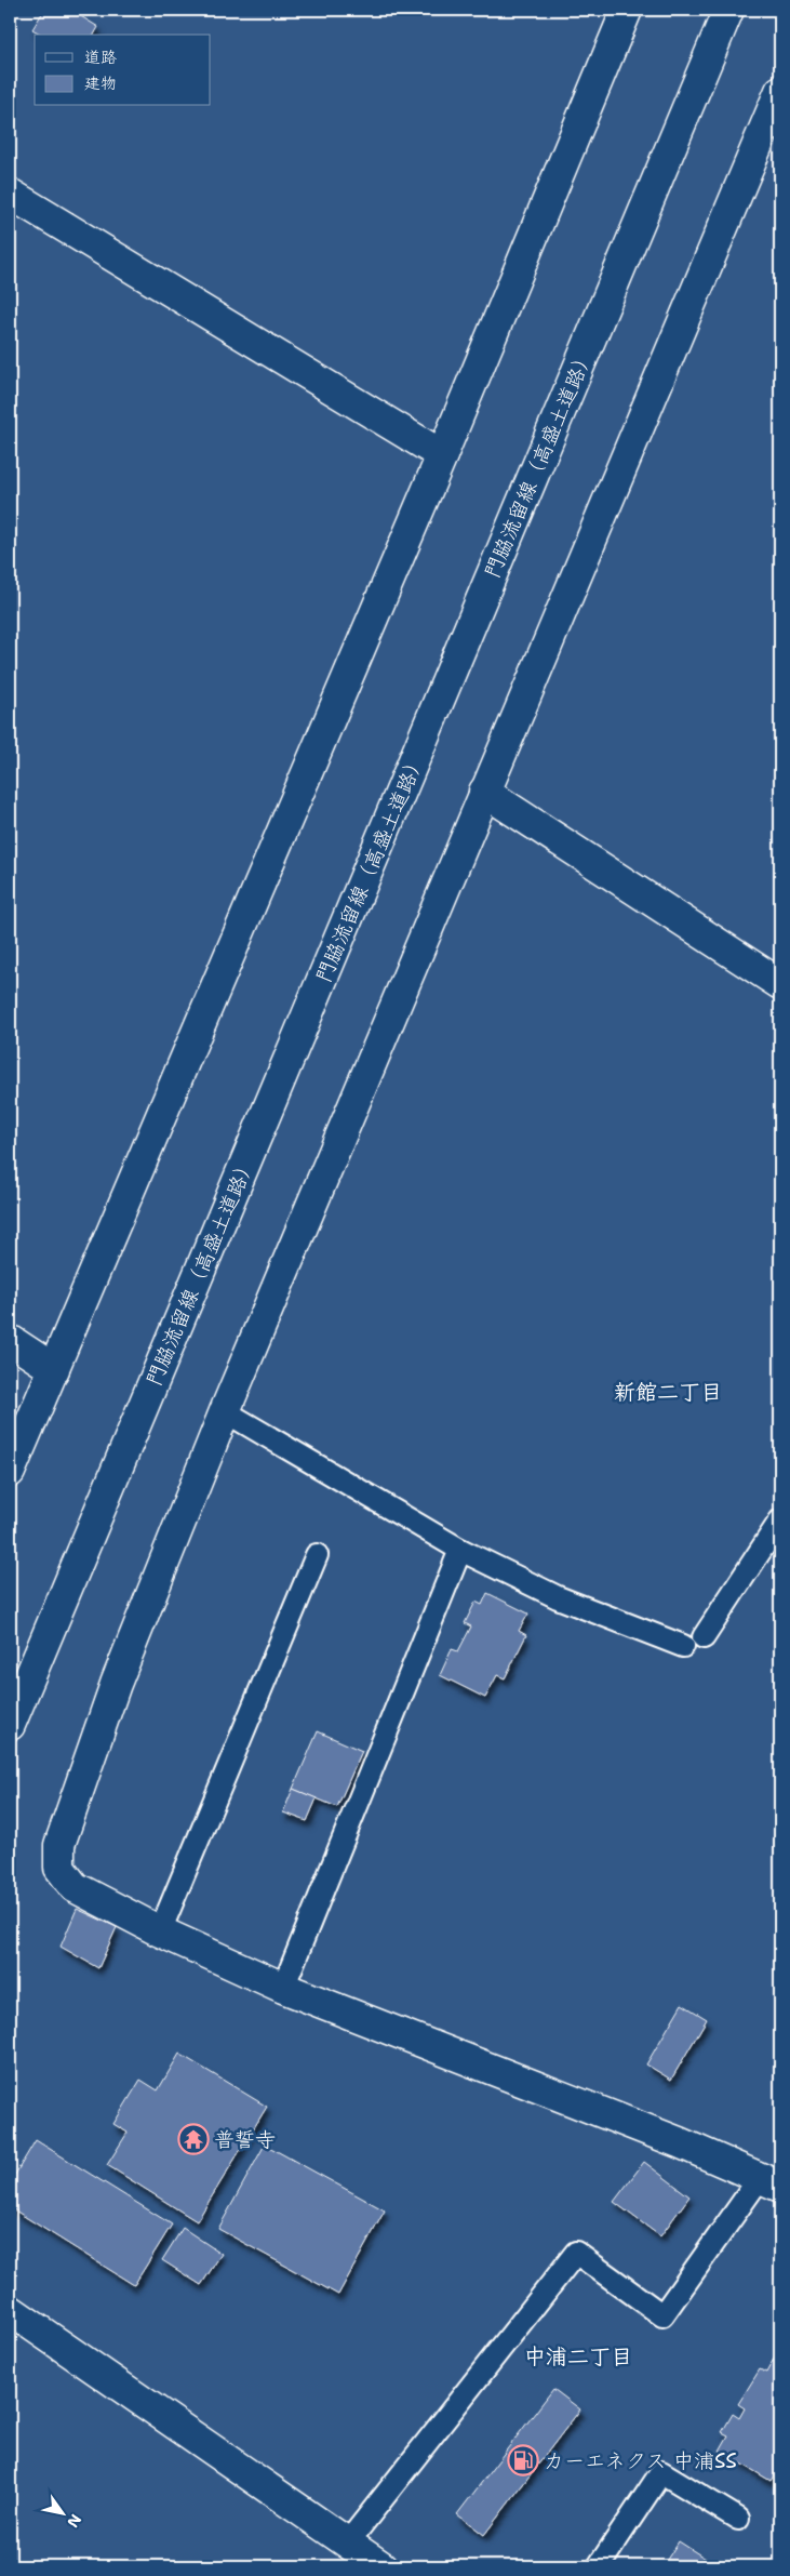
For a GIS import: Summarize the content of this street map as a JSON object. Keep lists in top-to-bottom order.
{
  "streets": {
    "street": ["門脇流留線（高盛土道路）"]
  },
  "districts": ["新館二丁目", "中浦二丁目"],
  "places": {
    "temple": ["普誓寺"],
    "fuel station": ["カーエネクス 中浦SS"]
  },
  "legend": ["道路", "建物"],
  "north": "bottom right"
}
